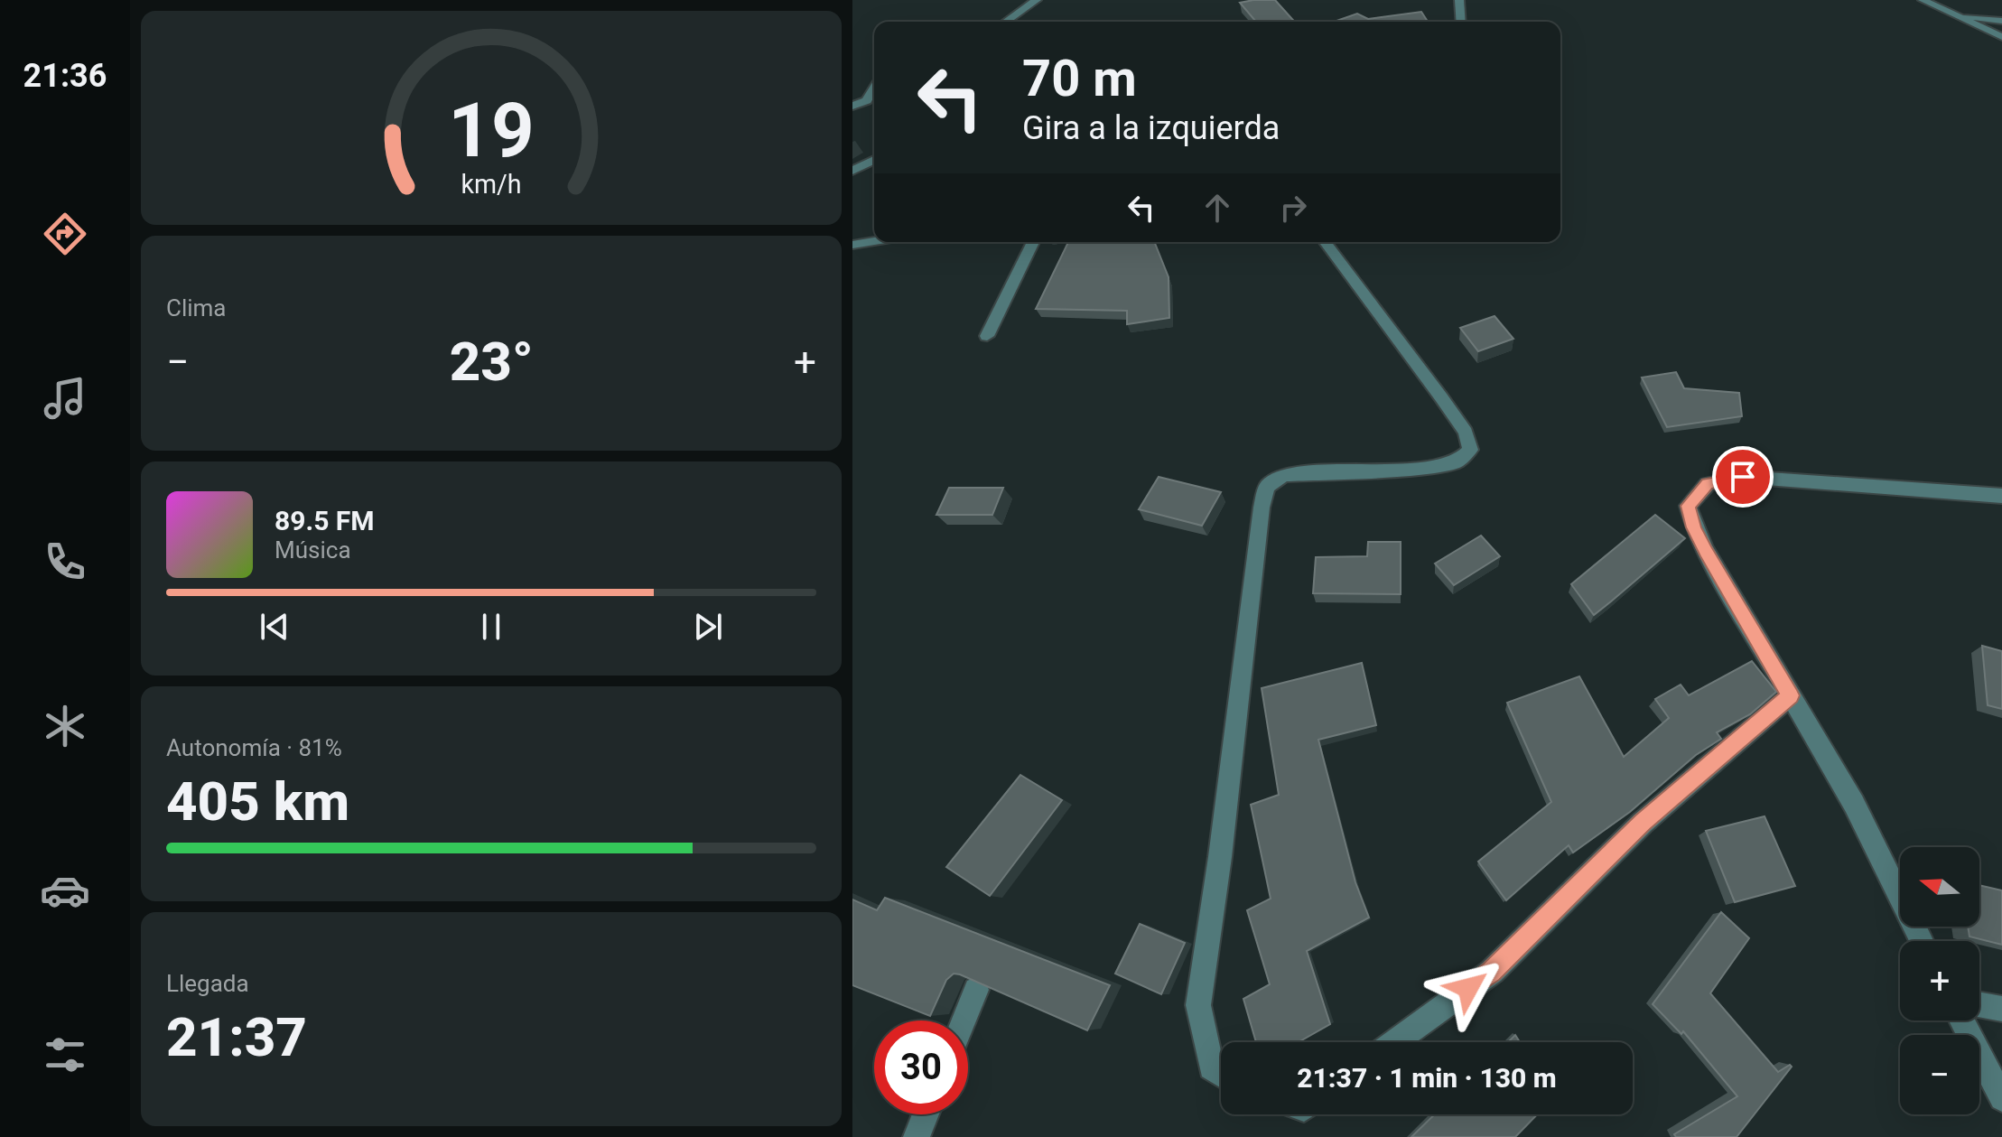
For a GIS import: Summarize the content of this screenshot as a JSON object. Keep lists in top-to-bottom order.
{
  "north": "left",
  "page": {
    "tabs": "21:36",
    "turn": ["70 m", "Gira a la izquierda"],
    "tile": [
      "Clima",
      ["Autonomía · 81%", "405 km"],
      ["Llegada", "21:37"]
    ],
    "heat": ["−", "23°", "+"],
    "song": ["89.5 FM", "Música"],
    "map_buttons": ["+", "−"],
    "limit": "30",
    "trip": "21:37 · 1 min · 130 m",
    "gauge": ["19", "km/h"]
  }
}
